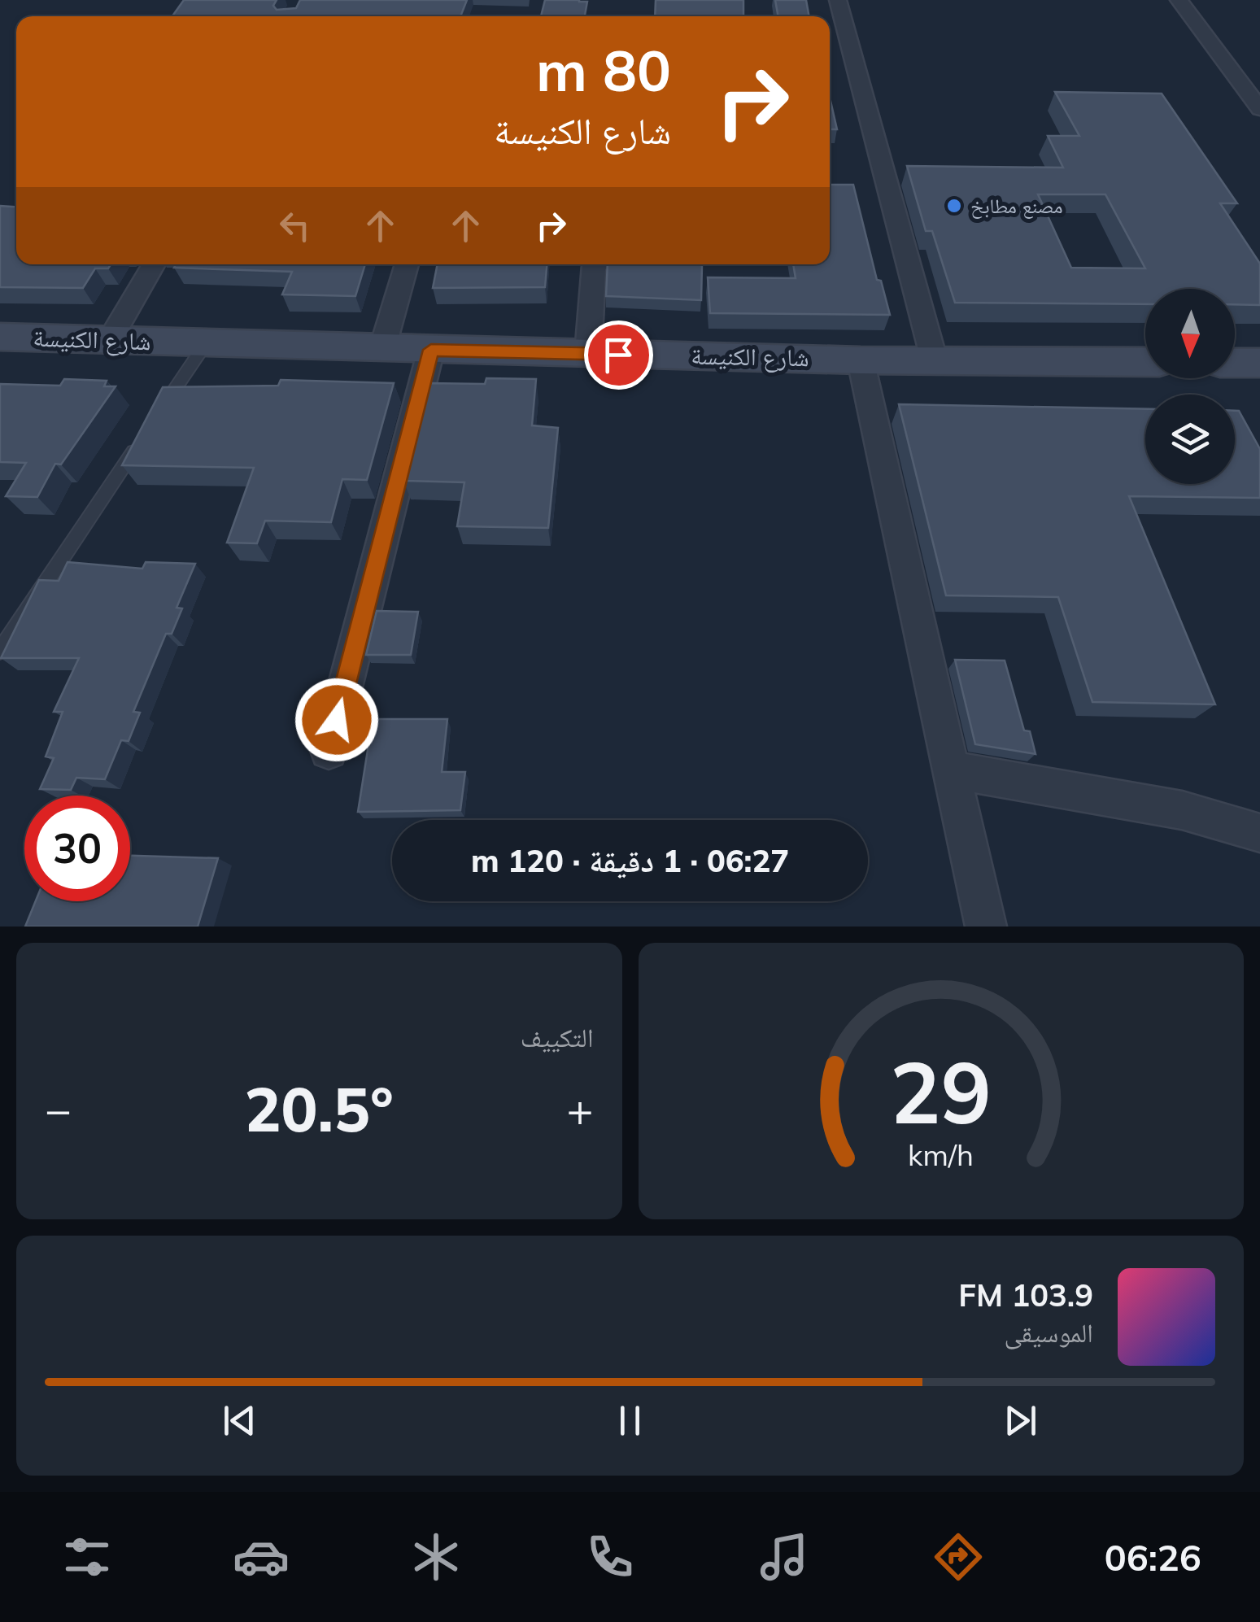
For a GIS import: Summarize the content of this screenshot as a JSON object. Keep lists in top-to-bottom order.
{
  "streets": {
    "main road": ["شارع الكنيسة"]
  },
  "places": ["مصنع مطابخ"],
  "north": "bottom",
  "page": {
    "turn": ["80 m", "شارع الكنيسة"],
    "limit": "30",
    "trip": "06:27 · 1 دقيقة · 120 m",
    "tile": "التكييف",
    "heat": ["−", "20.5°", "+"],
    "song": ["103.9 FM", "الموسيقى"],
    "tabs": "06:26",
    "gauge": ["29", "km/h"]
  }
}
